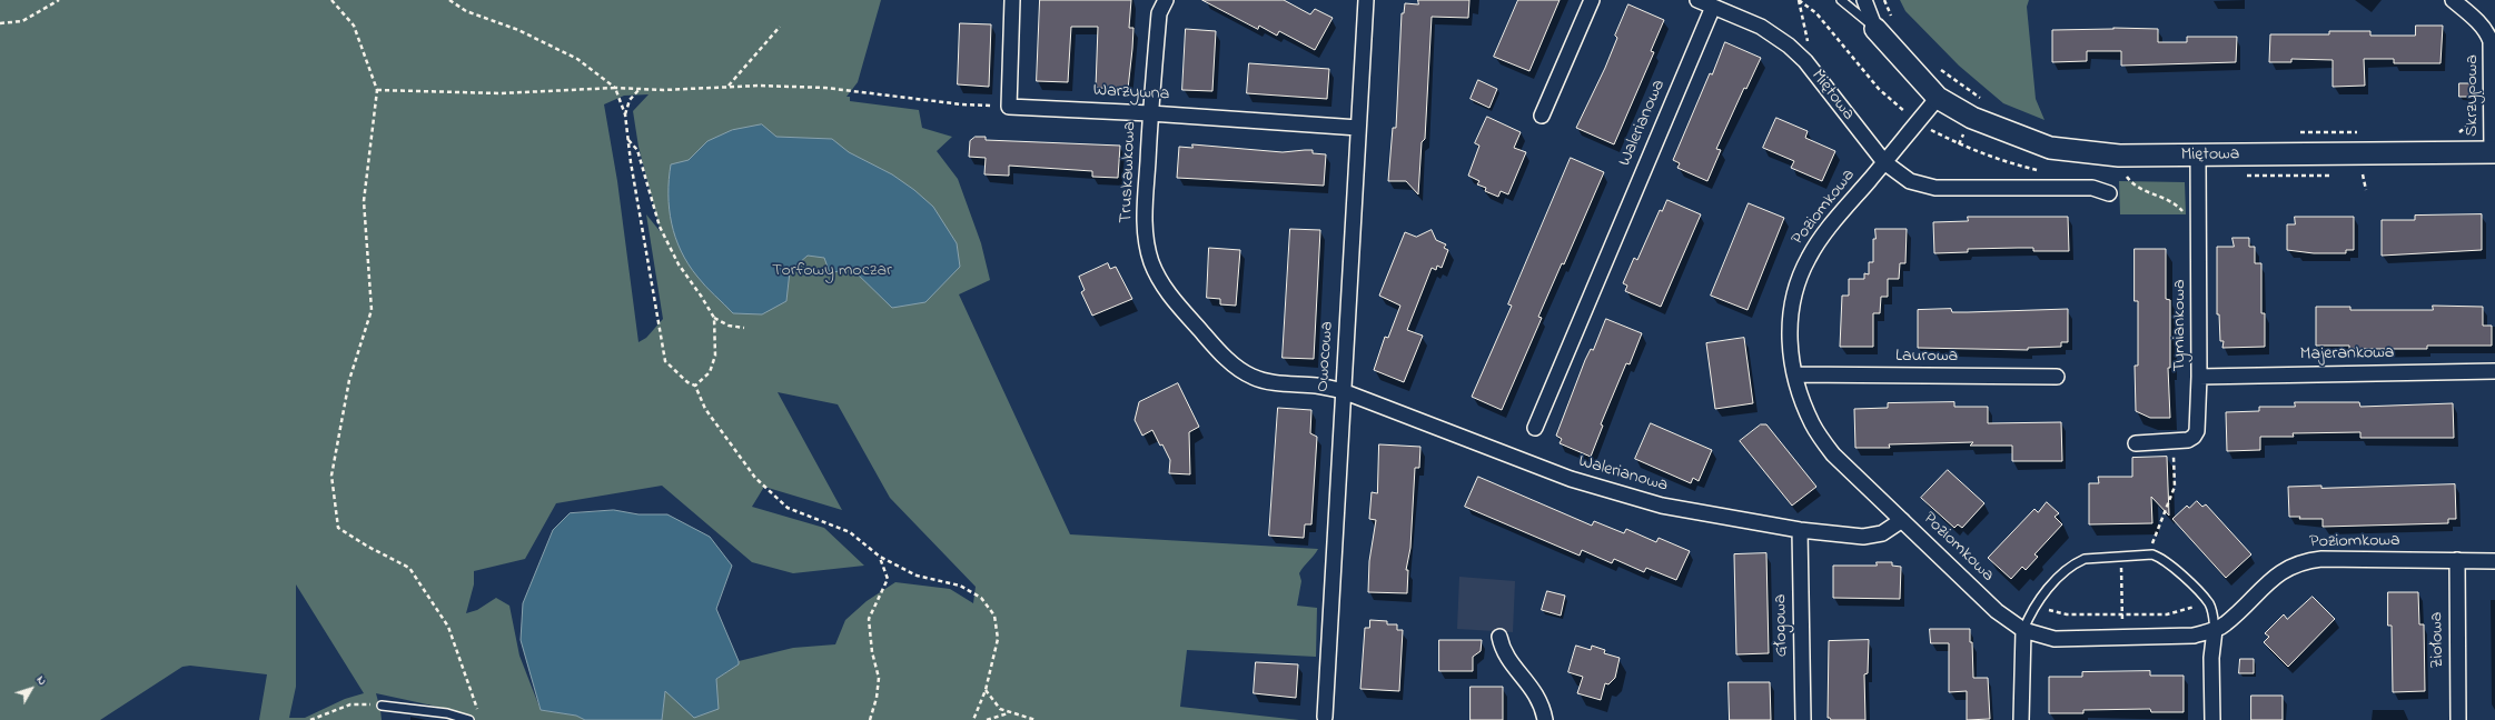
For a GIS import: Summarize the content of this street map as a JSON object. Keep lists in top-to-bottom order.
{
  "streets": {
    "street": [
      "Warzywna",
      "Miętowa",
      "Skrzypowa",
      "Walerianowa",
      "Truskawkowa",
      "Poziomkowa",
      "Tymiankowa",
      "Majerankowa",
      "Owocowa",
      "Laurowa",
      "Głogowa",
      "Ziołowa"
    ]
  },
  "crossings": [
    ["Warzywna", "Truskawkowa"],
    ["Warzywna", "Owocowa"],
    ["Miętowa", "Skrzypowa"],
    ["Miętowa", "Walerianowa"],
    ["Miętowa", "Poziomkowa"],
    ["Miętowa", "Tymiankowa"],
    ["Walerianowa", "Truskawkowa"],
    ["Walerianowa", "Poziomkowa"],
    ["Walerianowa", "Owocowa"],
    ["Walerianowa", "Głogowa"],
    ["Truskawkowa", "Owocowa"],
    ["Poziomkowa", "Laurowa"],
    ["Poziomkowa", "Ziołowa"],
    ["Tymiankowa", "Majerankowa"]
  ],
  "parks": ["Torfowy moczar"],
  "north": "top right"
}
